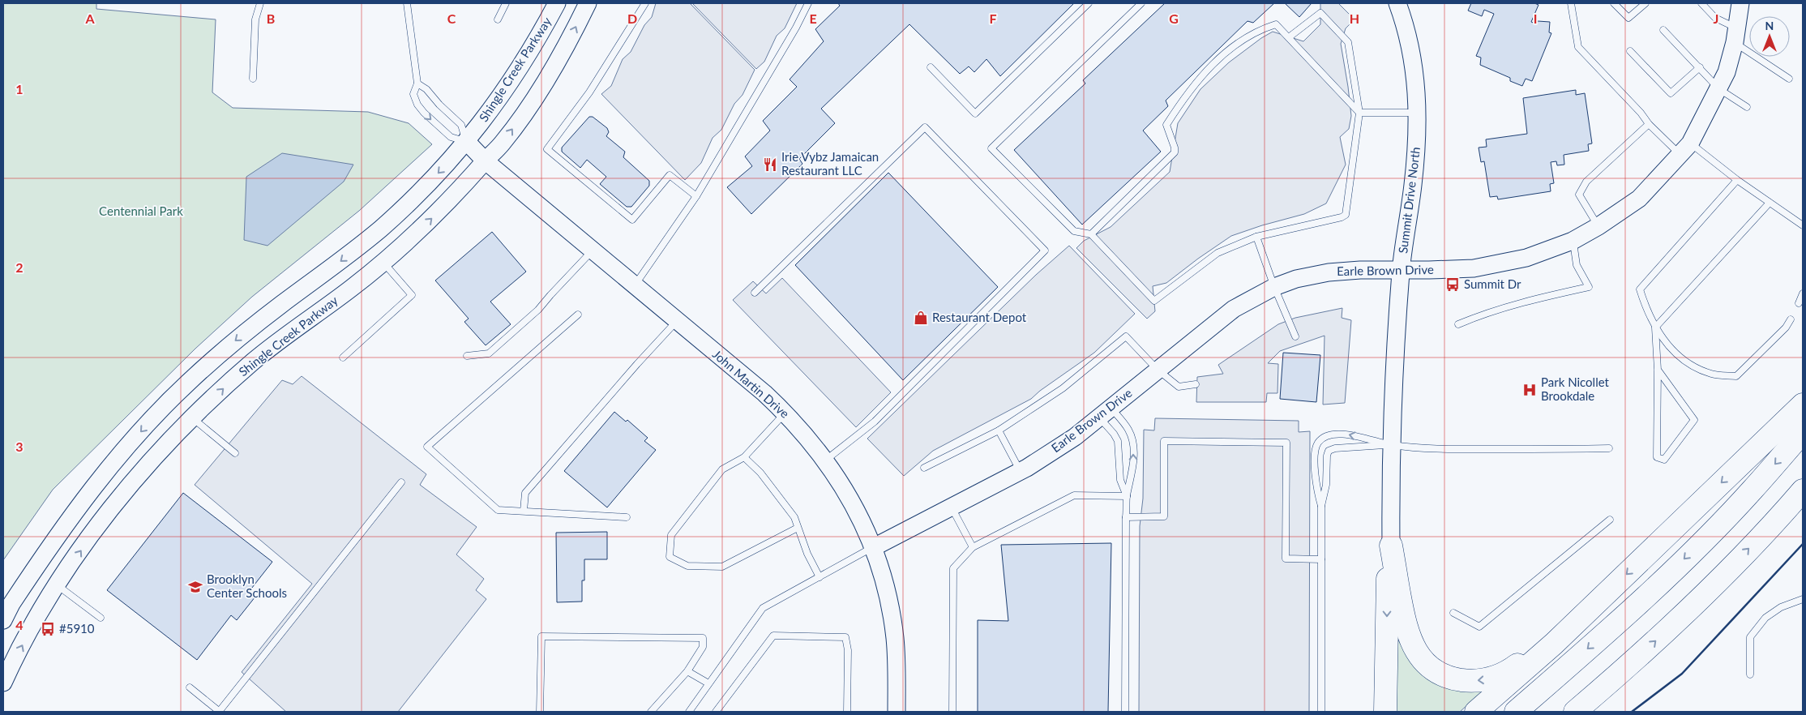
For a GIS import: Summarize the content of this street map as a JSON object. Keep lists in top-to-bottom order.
{
  "streets": {
    "street": [
      "Shingle Creek Parkway",
      "Summit Drive North",
      "Earle Brown Drive",
      "John Martin Drive"
    ]
  },
  "crossings": [
    ["Shingle Creek Parkway", "John Martin Drive"],
    ["Summit Drive North", "Earle Brown Drive"],
    ["Earle Brown Drive", "John Martin Drive"]
  ],
  "parks": ["Centennial Park"],
  "places": {
    "restaurant": ["Irie Vybz Jamaican Restaurant LLC"],
    "bus stop": ["Summit Dr", "#5910"],
    "shop": ["Restaurant Depot"],
    "hospital": ["Park Nicollet Brookdale"],
    "school or university": ["Brooklyn Center Schools"]
  },
  "north": "top",
  "grid": {
    "columns": [
      "A",
      "B",
      "C",
      "D",
      "E",
      "F",
      "G",
      "H",
      "I",
      "J"
    ],
    "rows": [
      "1",
      "2",
      "3",
      "4"
    ]
  }
}
